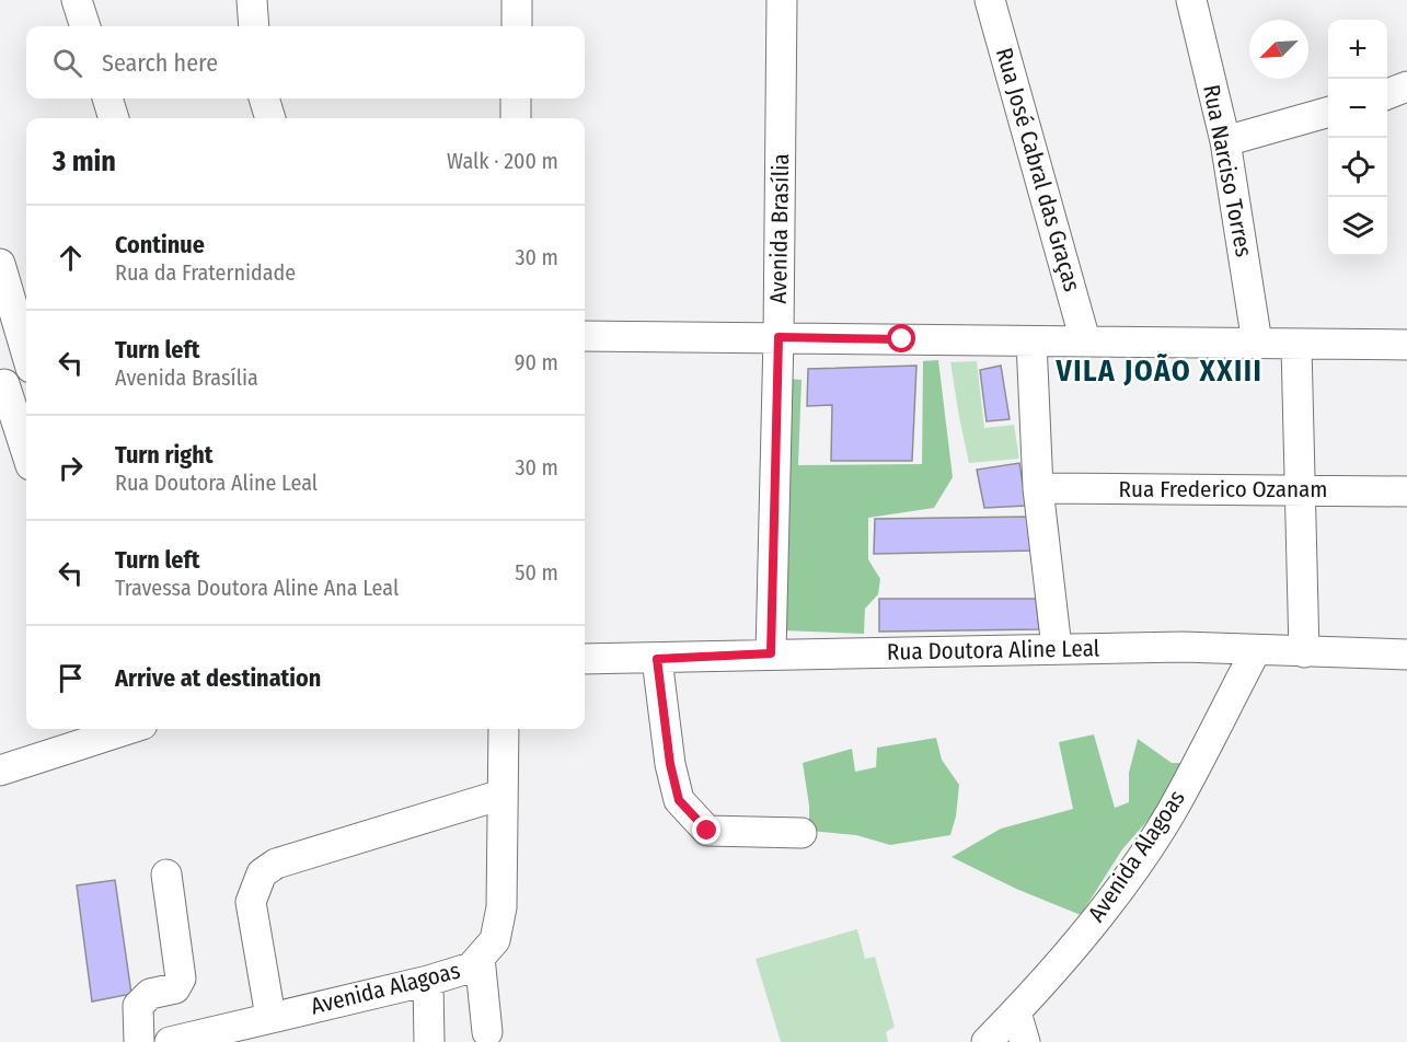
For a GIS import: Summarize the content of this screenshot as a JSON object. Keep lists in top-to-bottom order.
{
  "streets": {
    "street": [
      "Rua José Cabral das Graças",
      "Rua Narciso Torres",
      "Avenida Brasília",
      "Rua Frederico Ozanam",
      "Rua Doutora Aline Leal",
      "Avenida Alagoas"
    ]
  },
  "crossings": [
    ["Avenida Brasília", "Rua Doutora Aline Leal"],
    ["Rua Doutora Aline Leal", "Avenida Alagoas"]
  ],
  "districts": ["VILA JOÃO XXIII"],
  "north": "bottom left",
  "page": {
    "map_buttons": ["+", "−"],
    "search": "Search here",
    "heading": ["3 min", "Walk · 200 m"],
    "list": [
      ["Continue", "Rua da Fraternidade", "30 m"],
      ["Turn left", "Avenida Brasília", "90 m"],
      ["Turn right", "Rua Doutora Aline Leal", "30 m"],
      ["Turn left", "Travessa Doutora Aline Ana Leal", "50 m"],
      "Arrive at destination"
    ]
  }
}
